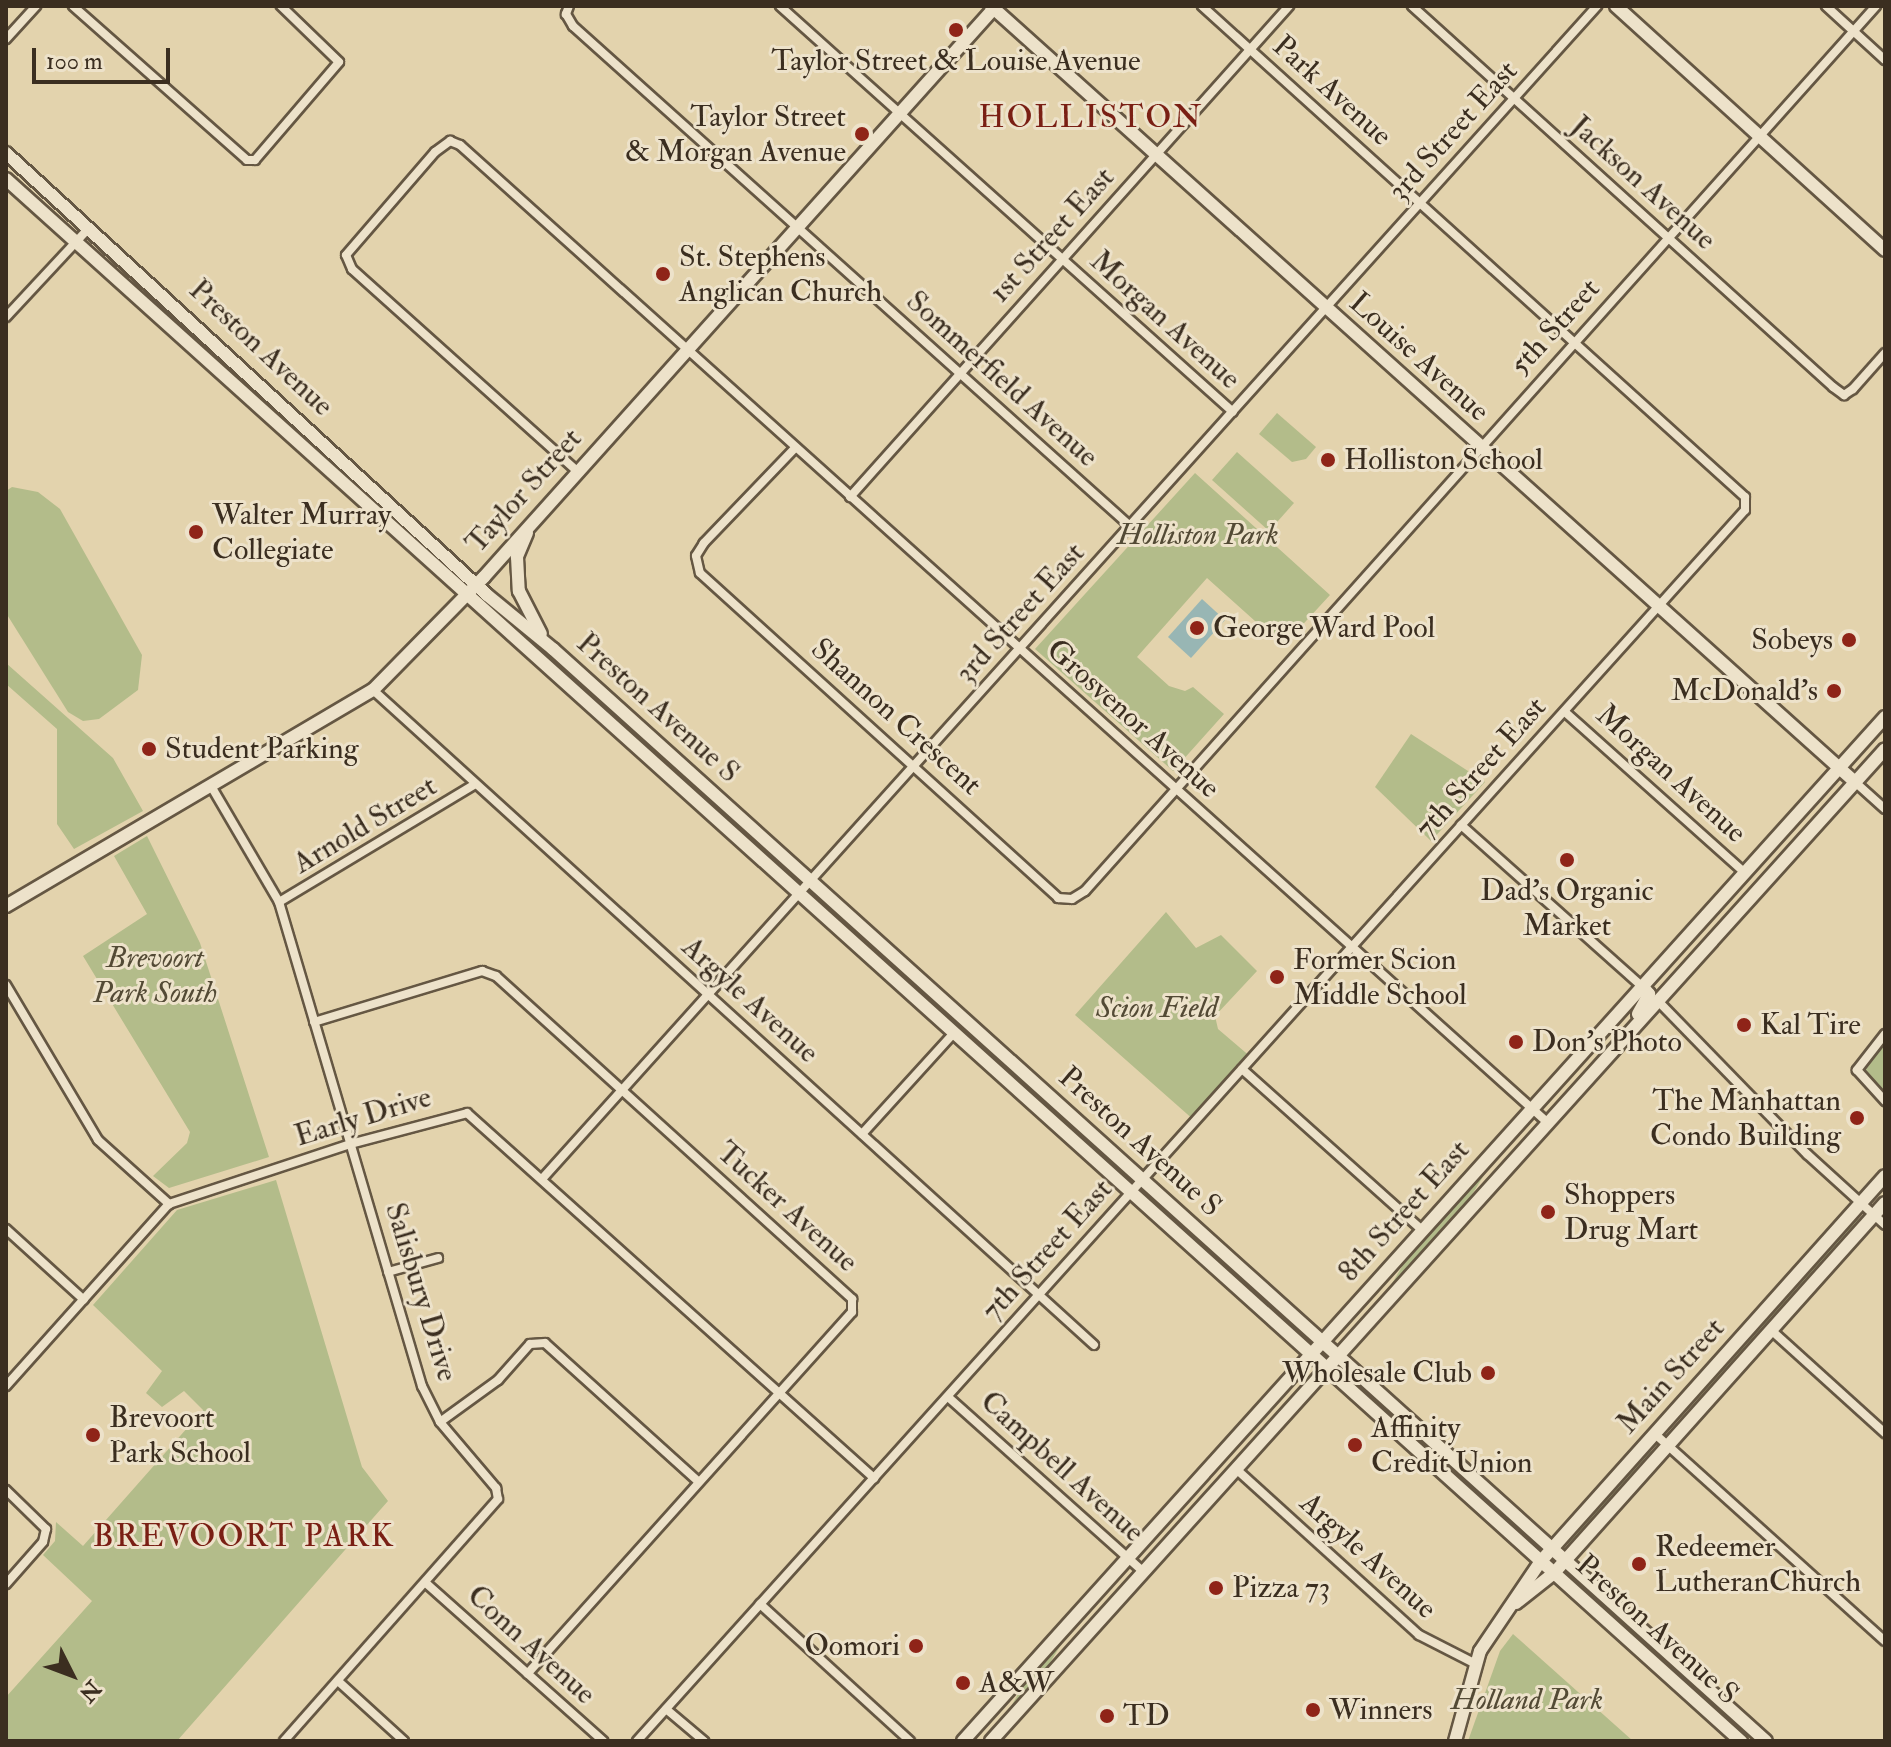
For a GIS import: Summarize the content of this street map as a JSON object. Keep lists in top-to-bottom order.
{
  "streets": {
    "main road": [
      "Preston Avenue",
      "Louise Avenue",
      "Taylor Street",
      "Preston Avenue S",
      "8th Street East",
      "Main Street"
    ],
    "street": [
      "Park Avenue",
      "3rd Street East",
      "Jackson Avenue",
      "1st Street East",
      "Morgan Avenue",
      "5th Street",
      "Sommerfield Avenue",
      "Shannon Crescent",
      "Grosvenor Avenue",
      "7th Street East",
      "Arnold Street",
      "Argyle Avenue",
      "Early Drive",
      "Tucker Avenue",
      "Salisbury Drive",
      "Campbell Avenue",
      "Conn Avenue"
    ]
  },
  "crossings": [
    ["Park Avenue", "3rd Street East"],
    ["Park Avenue", "1st Street East"],
    ["Park Avenue", "5th Street"],
    ["Park Avenue", "7th Street East"],
    ["3rd Street East", "Jackson Avenue"],
    ["3rd Street East", "Morgan Avenue"],
    ["3rd Street East", "Louise Avenue"],
    ["3rd Street East", "Sommerfield Avenue"],
    ["3rd Street East", "Preston Avenue S"],
    ["3rd Street East", "Shannon Crescent"],
    ["3rd Street East", "Grosvenor Avenue"],
    ["3rd Street East", "Argyle Avenue"],
    ["3rd Street East", "Early Drive"],
    ["3rd Street East", "Tucker Avenue"],
    ["Jackson Avenue", "5th Street"],
    ["1st Street East", "Morgan Avenue"],
    ["1st Street East", "Louise Avenue"],
    ["1st Street East", "Sommerfield Avenue"],
    ["1st Street East", "Grosvenor Avenue"],
    ["Morgan Avenue", "Taylor Street"],
    ["Morgan Avenue", "7th Street East"],
    ["Morgan Avenue", "8th Street East"],
    ["5th Street", "Louise Avenue"],
    ["5th Street", "Shannon Crescent"],
    ["5th Street", "Grosvenor Avenue"],
    ["Preston Avenue", "Taylor Street"],
    ["Preston Avenue", "Preston Avenue S"],
    ["Louise Avenue", "Taylor Street"],
    ["Louise Avenue", "7th Street East"],
    ["Louise Avenue", "8th Street East"],
    ["Sommerfield Avenue", "Taylor Street"],
    ["Taylor Street", "Preston Avenue S"],
    ["Taylor Street", "Grosvenor Avenue"],
    ["Taylor Street", "Argyle Avenue"],
    ["Taylor Street", "Salisbury Drive"],
    ["Preston Avenue S", "7th Street East"],
    ["Preston Avenue S", "8th Street East"],
    ["Preston Avenue S", "Main Street"],
    ["Shannon Crescent", "Grosvenor Avenue"],
    ["Grosvenor Avenue", "7th Street East"],
    ["Grosvenor Avenue", "8th Street East"],
    ["7th Street East", "Argyle Avenue"],
    ["7th Street East", "Early Drive"],
    ["7th Street East", "Campbell Avenue"],
    ["Arnold Street", "Argyle Avenue"],
    ["Arnold Street", "Salisbury Drive"],
    ["Argyle Avenue", "8th Street East"],
    ["Argyle Avenue", "Main Street"],
    ["Early Drive", "Tucker Avenue"],
    ["Early Drive", "Salisbury Drive"],
    ["Tucker Avenue", "Salisbury Drive"],
    ["Tucker Avenue", "Conn Avenue"],
    ["8th Street East", "Campbell Avenue"],
    ["Salisbury Drive", "Conn Avenue"]
  ],
  "districts": ["HOLLISTON", "BREVOORT PARK"],
  "parks": [
    "Holliston Park",
    "Brevoort Park South",
    "Scion Field",
    "Holland Park"
  ],
  "places": [
    "Taylor Street & Louise Avenue",
    "Taylor Street & Morgan Avenue",
    "St. Stephens Anglican Church",
    "Holliston School",
    "Walter Murray Collegiate",
    "George Ward Pool",
    "Sobeys",
    "McDonald's",
    "Student Parking",
    "Dad's Organic Market",
    "Former Scion Middle School",
    "Kal Tire",
    "Don's Photo",
    "The Manhattan Condo Building",
    "Shoppers Drug Mart",
    "Wholesale Club",
    "Brevoort Park School",
    "Affinity Credit Union",
    "Redeemer LutheranChurch",
    "Pizza 73",
    "Oomori",
    "A&W",
    "Winners",
    "TD"
  ],
  "scale_bar": "100 m",
  "north": "bottom right"
}
